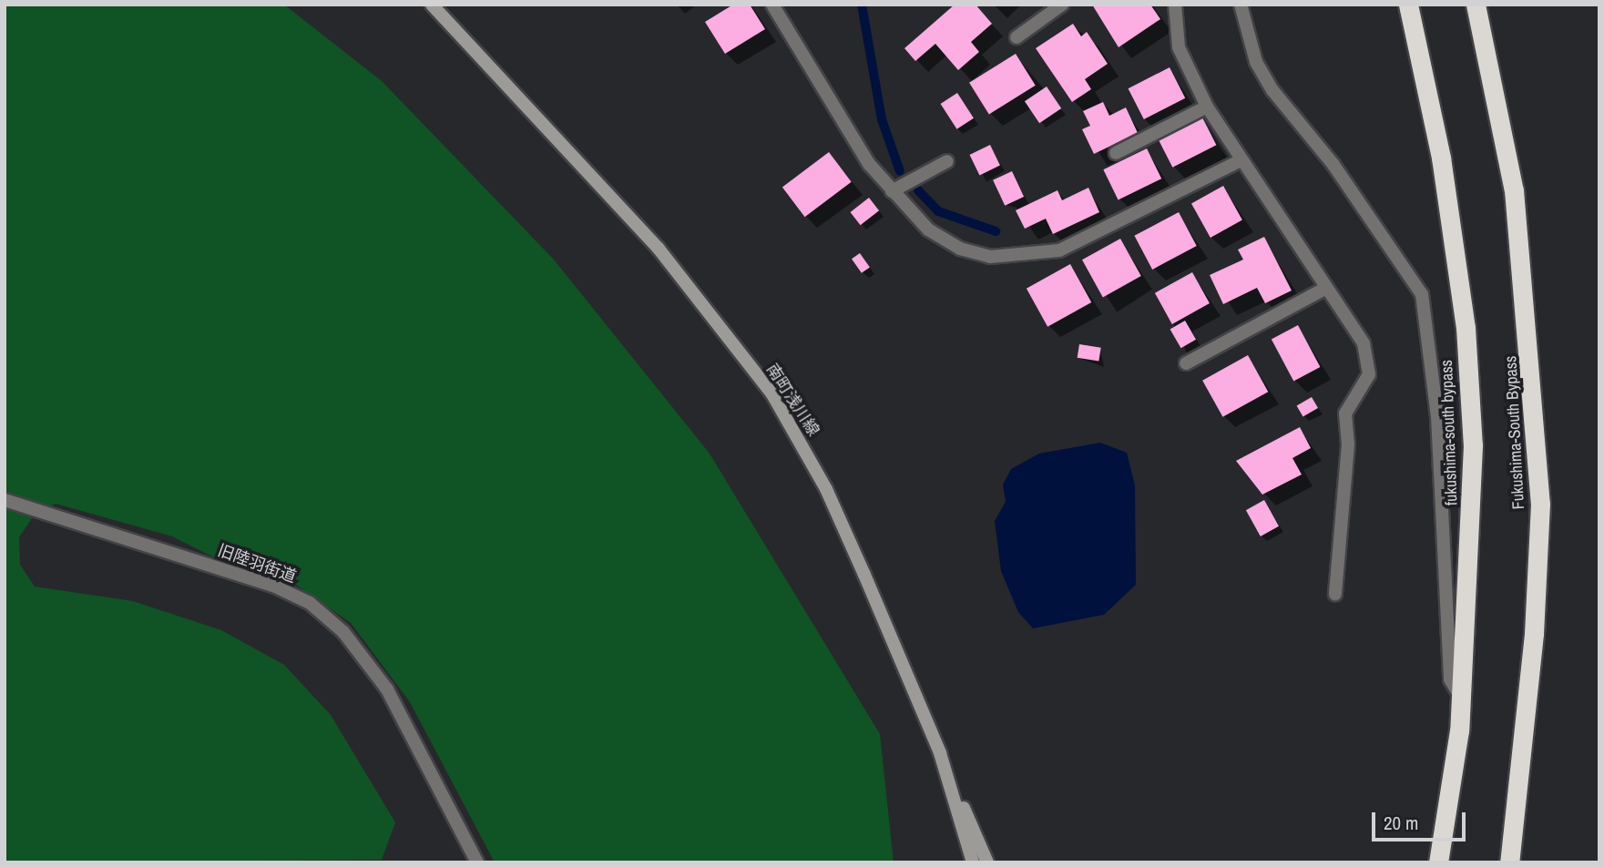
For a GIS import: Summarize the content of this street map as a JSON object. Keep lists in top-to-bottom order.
{
  "streets": {
    "highway": ["fukushima-south bypass", "Fukushima-South Bypass"],
    "street": ["南町浅川線", "旧陸羽街道"]
  },
  "scale_bar": "20 m"
}
